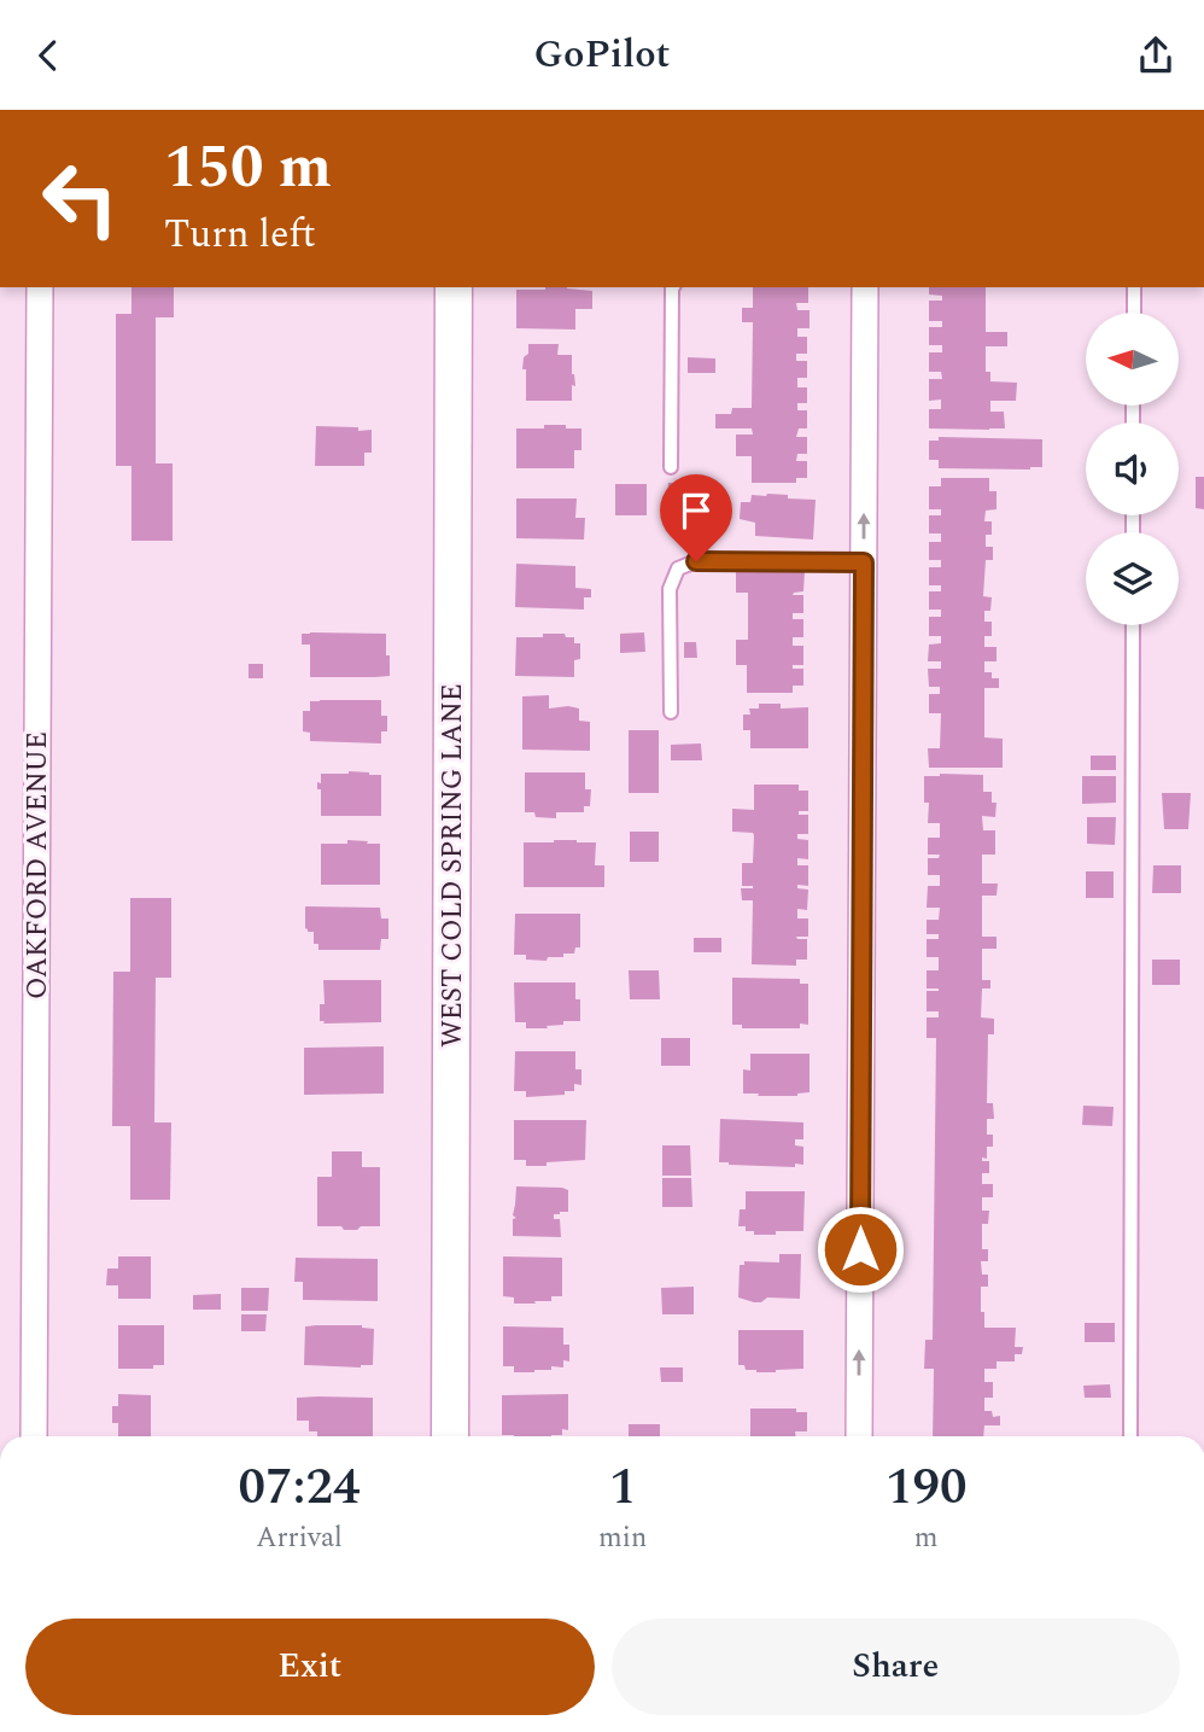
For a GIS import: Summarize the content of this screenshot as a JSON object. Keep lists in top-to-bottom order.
{
  "streets": {
    "main road": ["WEST COLD SPRING LANE"],
    "street": ["OAKFORD AVENUE"]
  },
  "north": "left",
  "page": {
    "header": "GoPilot",
    "turn": ["150 m", "Turn left"],
    "eta": [
      "07:24",
      "Arrival",
      "1",
      "min",
      "190",
      "m"
    ],
    "buttons": ["Exit", "Share"]
  }
}
